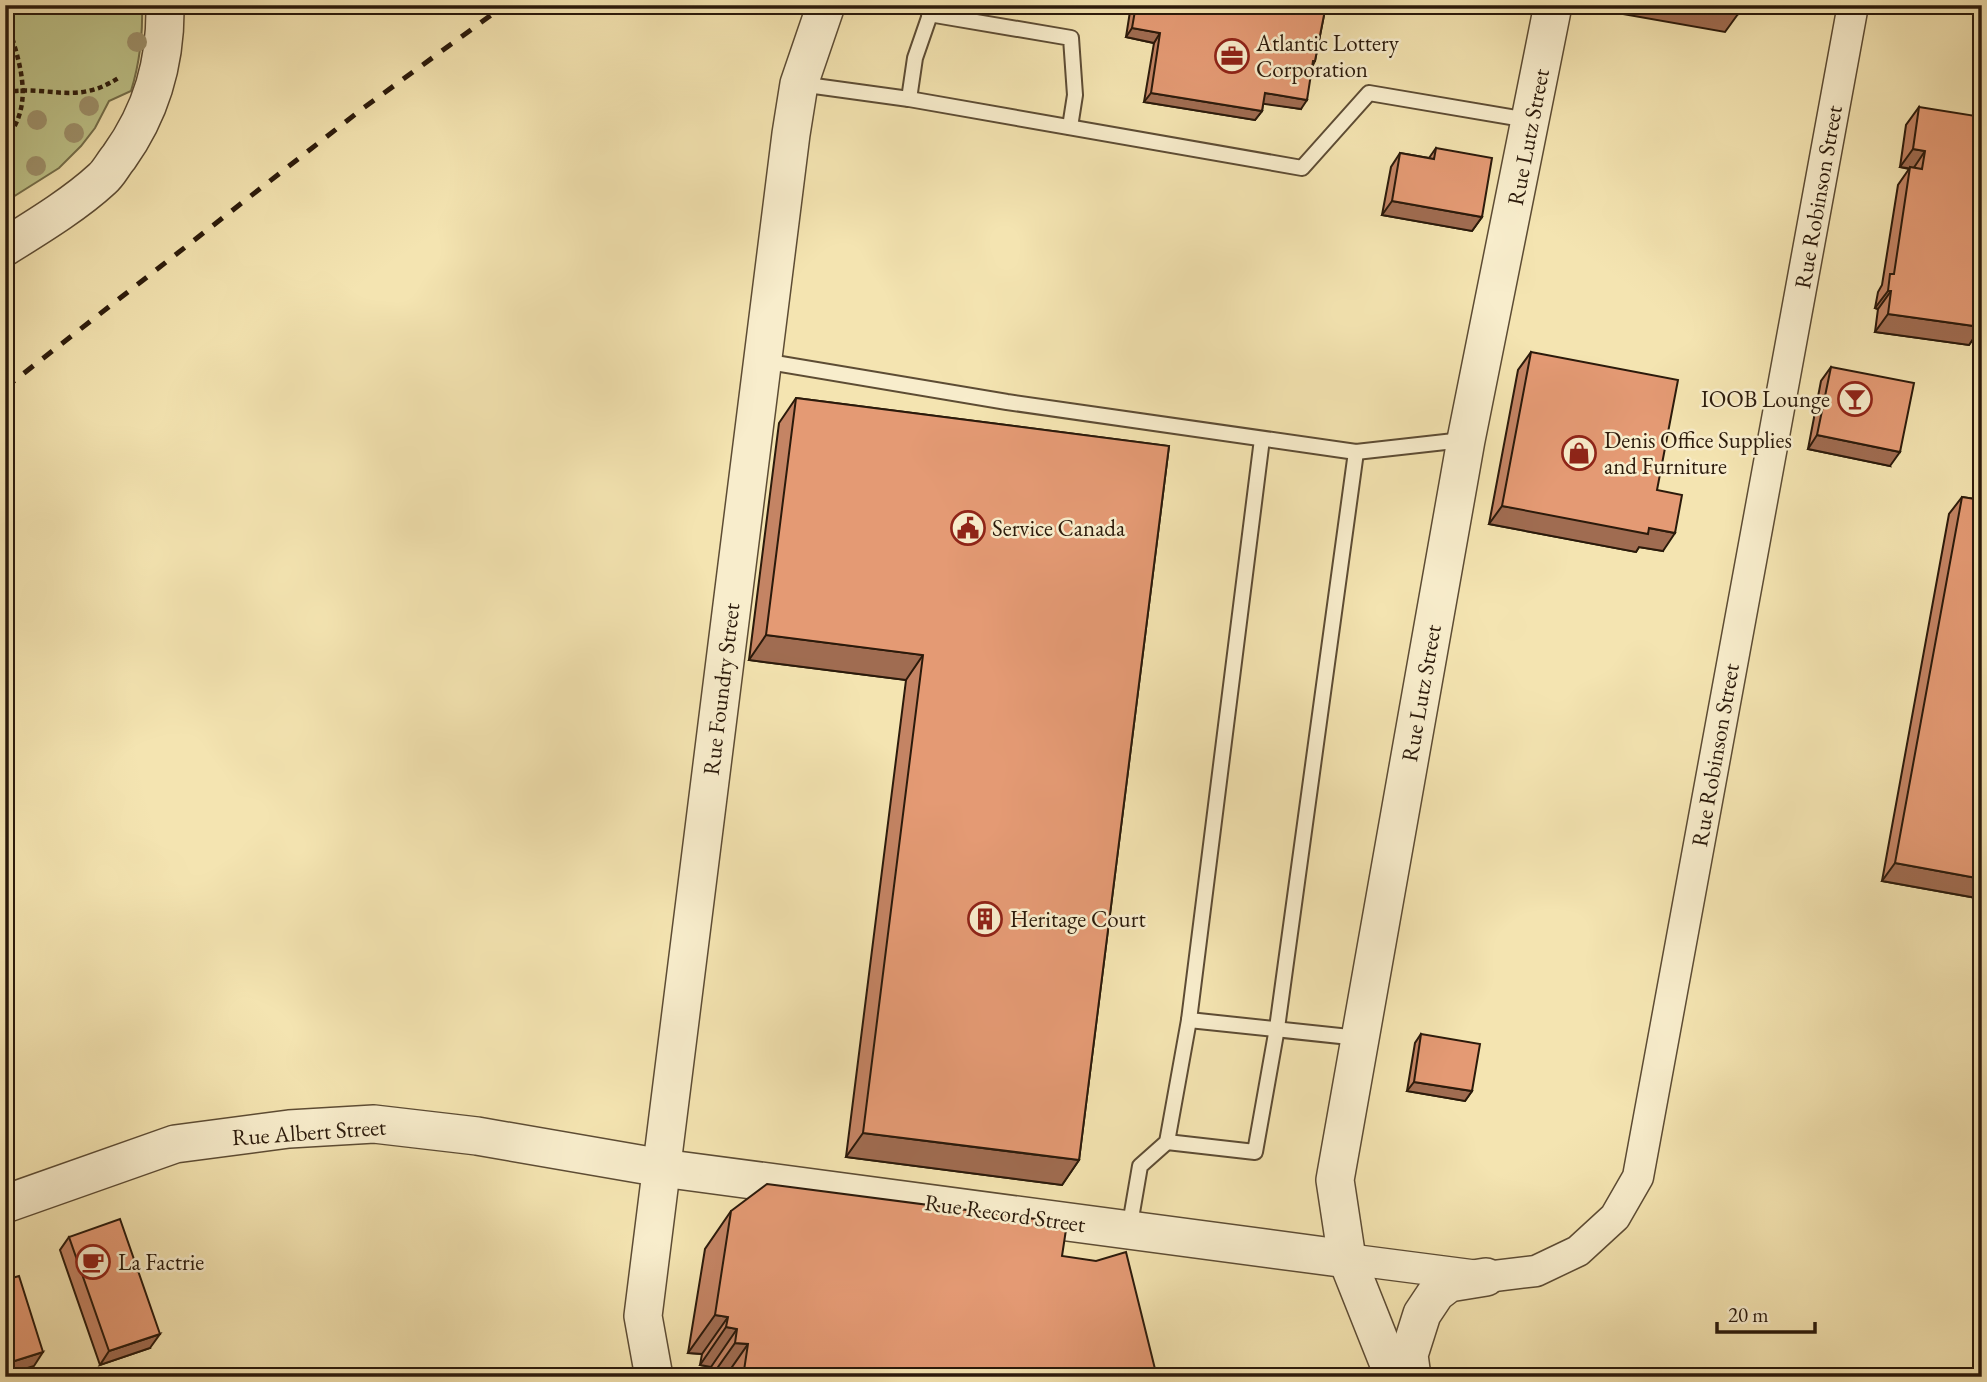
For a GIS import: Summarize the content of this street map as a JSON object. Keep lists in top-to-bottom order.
{
  "streets": {
    "street": [
      "Rue Lutz Street",
      "Rue Robinson Street",
      "Rue Foundry Street",
      "Rue Albert Street",
      "Rue Record Street"
    ]
  },
  "crossings": [
    ["Rue Lutz Street", "Rue Robinson Street"],
    ["Rue Lutz Street", "Rue Record Street"],
    ["Rue Robinson Street", "Rue Record Street"],
    ["Rue Foundry Street", "Rue Albert Street"],
    ["Rue Foundry Street", "Rue Record Street"],
    ["Rue Albert Street", "Rue Record Street"]
  ],
  "places": {
    "office": ["Atlantic Lottery Corporation"],
    "bar": ["IOOB Lounge"],
    "shop": ["Denis Office Supplies and Furniture"],
    "public building": ["Service Canada"],
    "building": ["Heritage Court"],
    "cafe": ["La Factrie"]
  },
  "scale_bar": "20 m"
}
